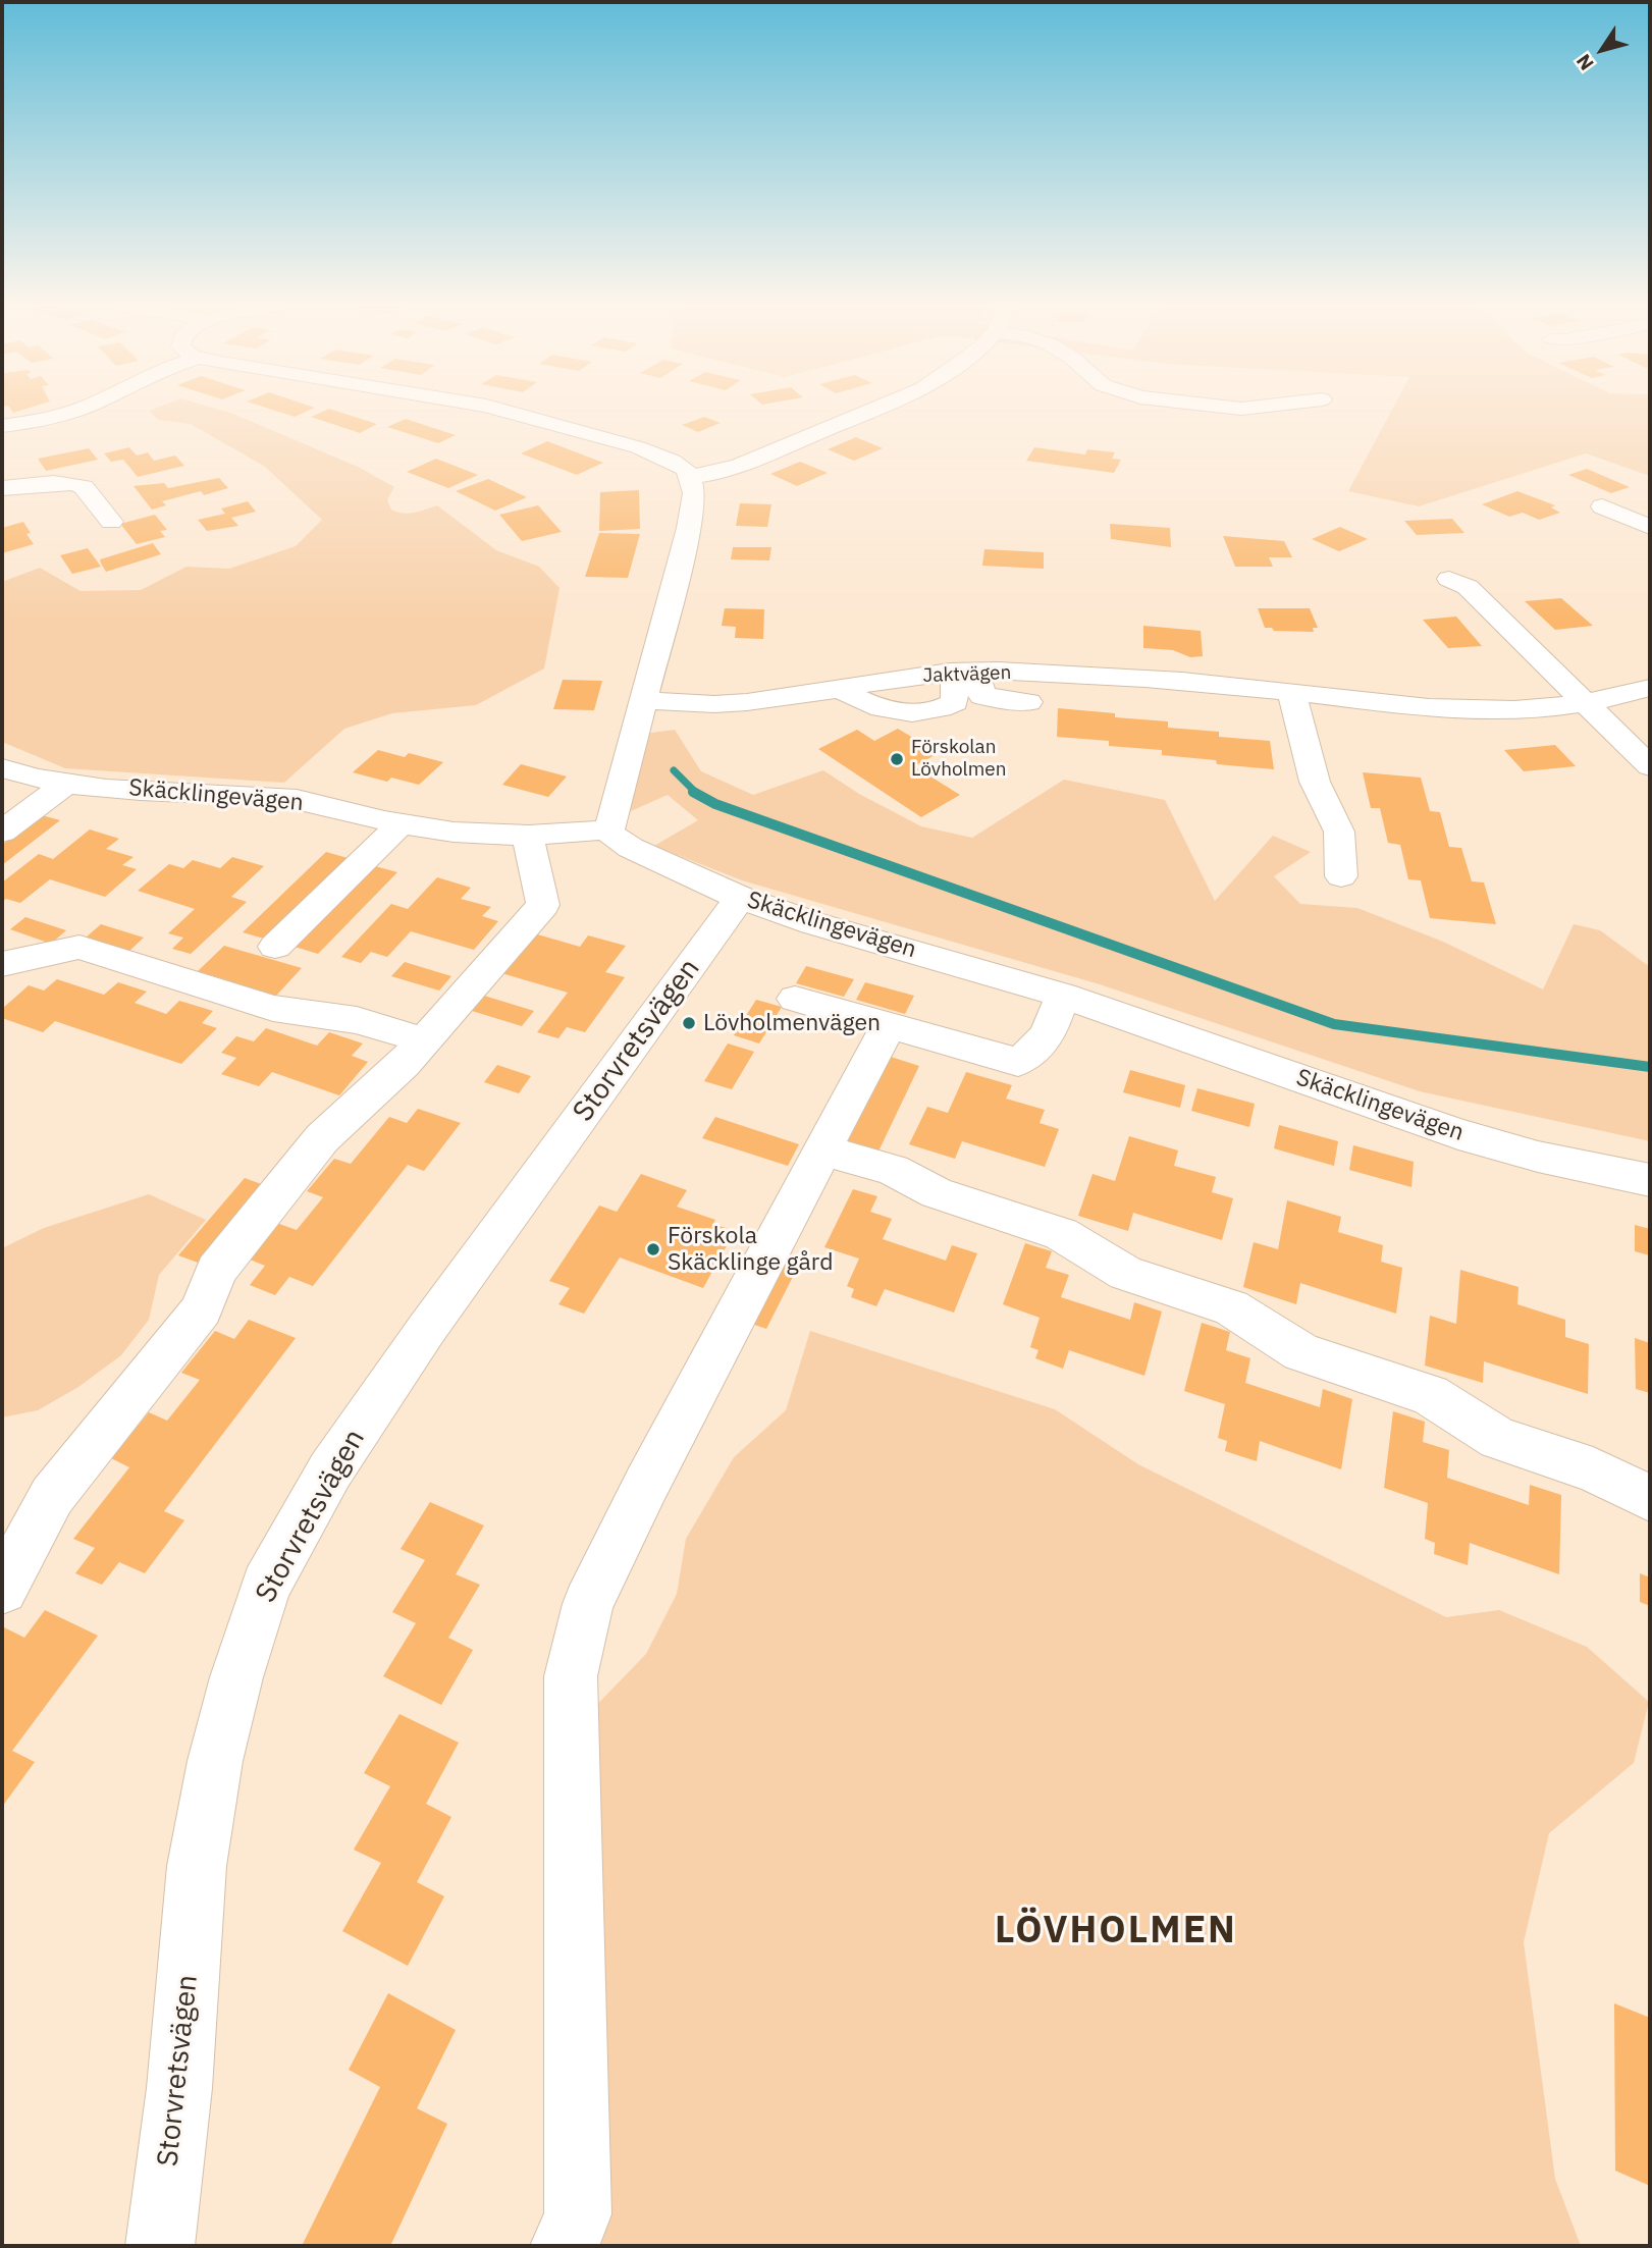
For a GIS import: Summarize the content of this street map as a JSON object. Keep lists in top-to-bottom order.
{
  "streets": {
    "street": ["Jaktvägen", "Skäcklingevägen", "Storvretsvägen"]
  },
  "crossings": [
    ["Skäcklingevägen", "Storvretsvägen"]
  ],
  "districts": ["LÖVHOLMEN"],
  "places": ["Förskolan Lövholmen", "Lövholmenvägen", "Förskola Skäcklinge gård"],
  "north": "bottom left"
}
